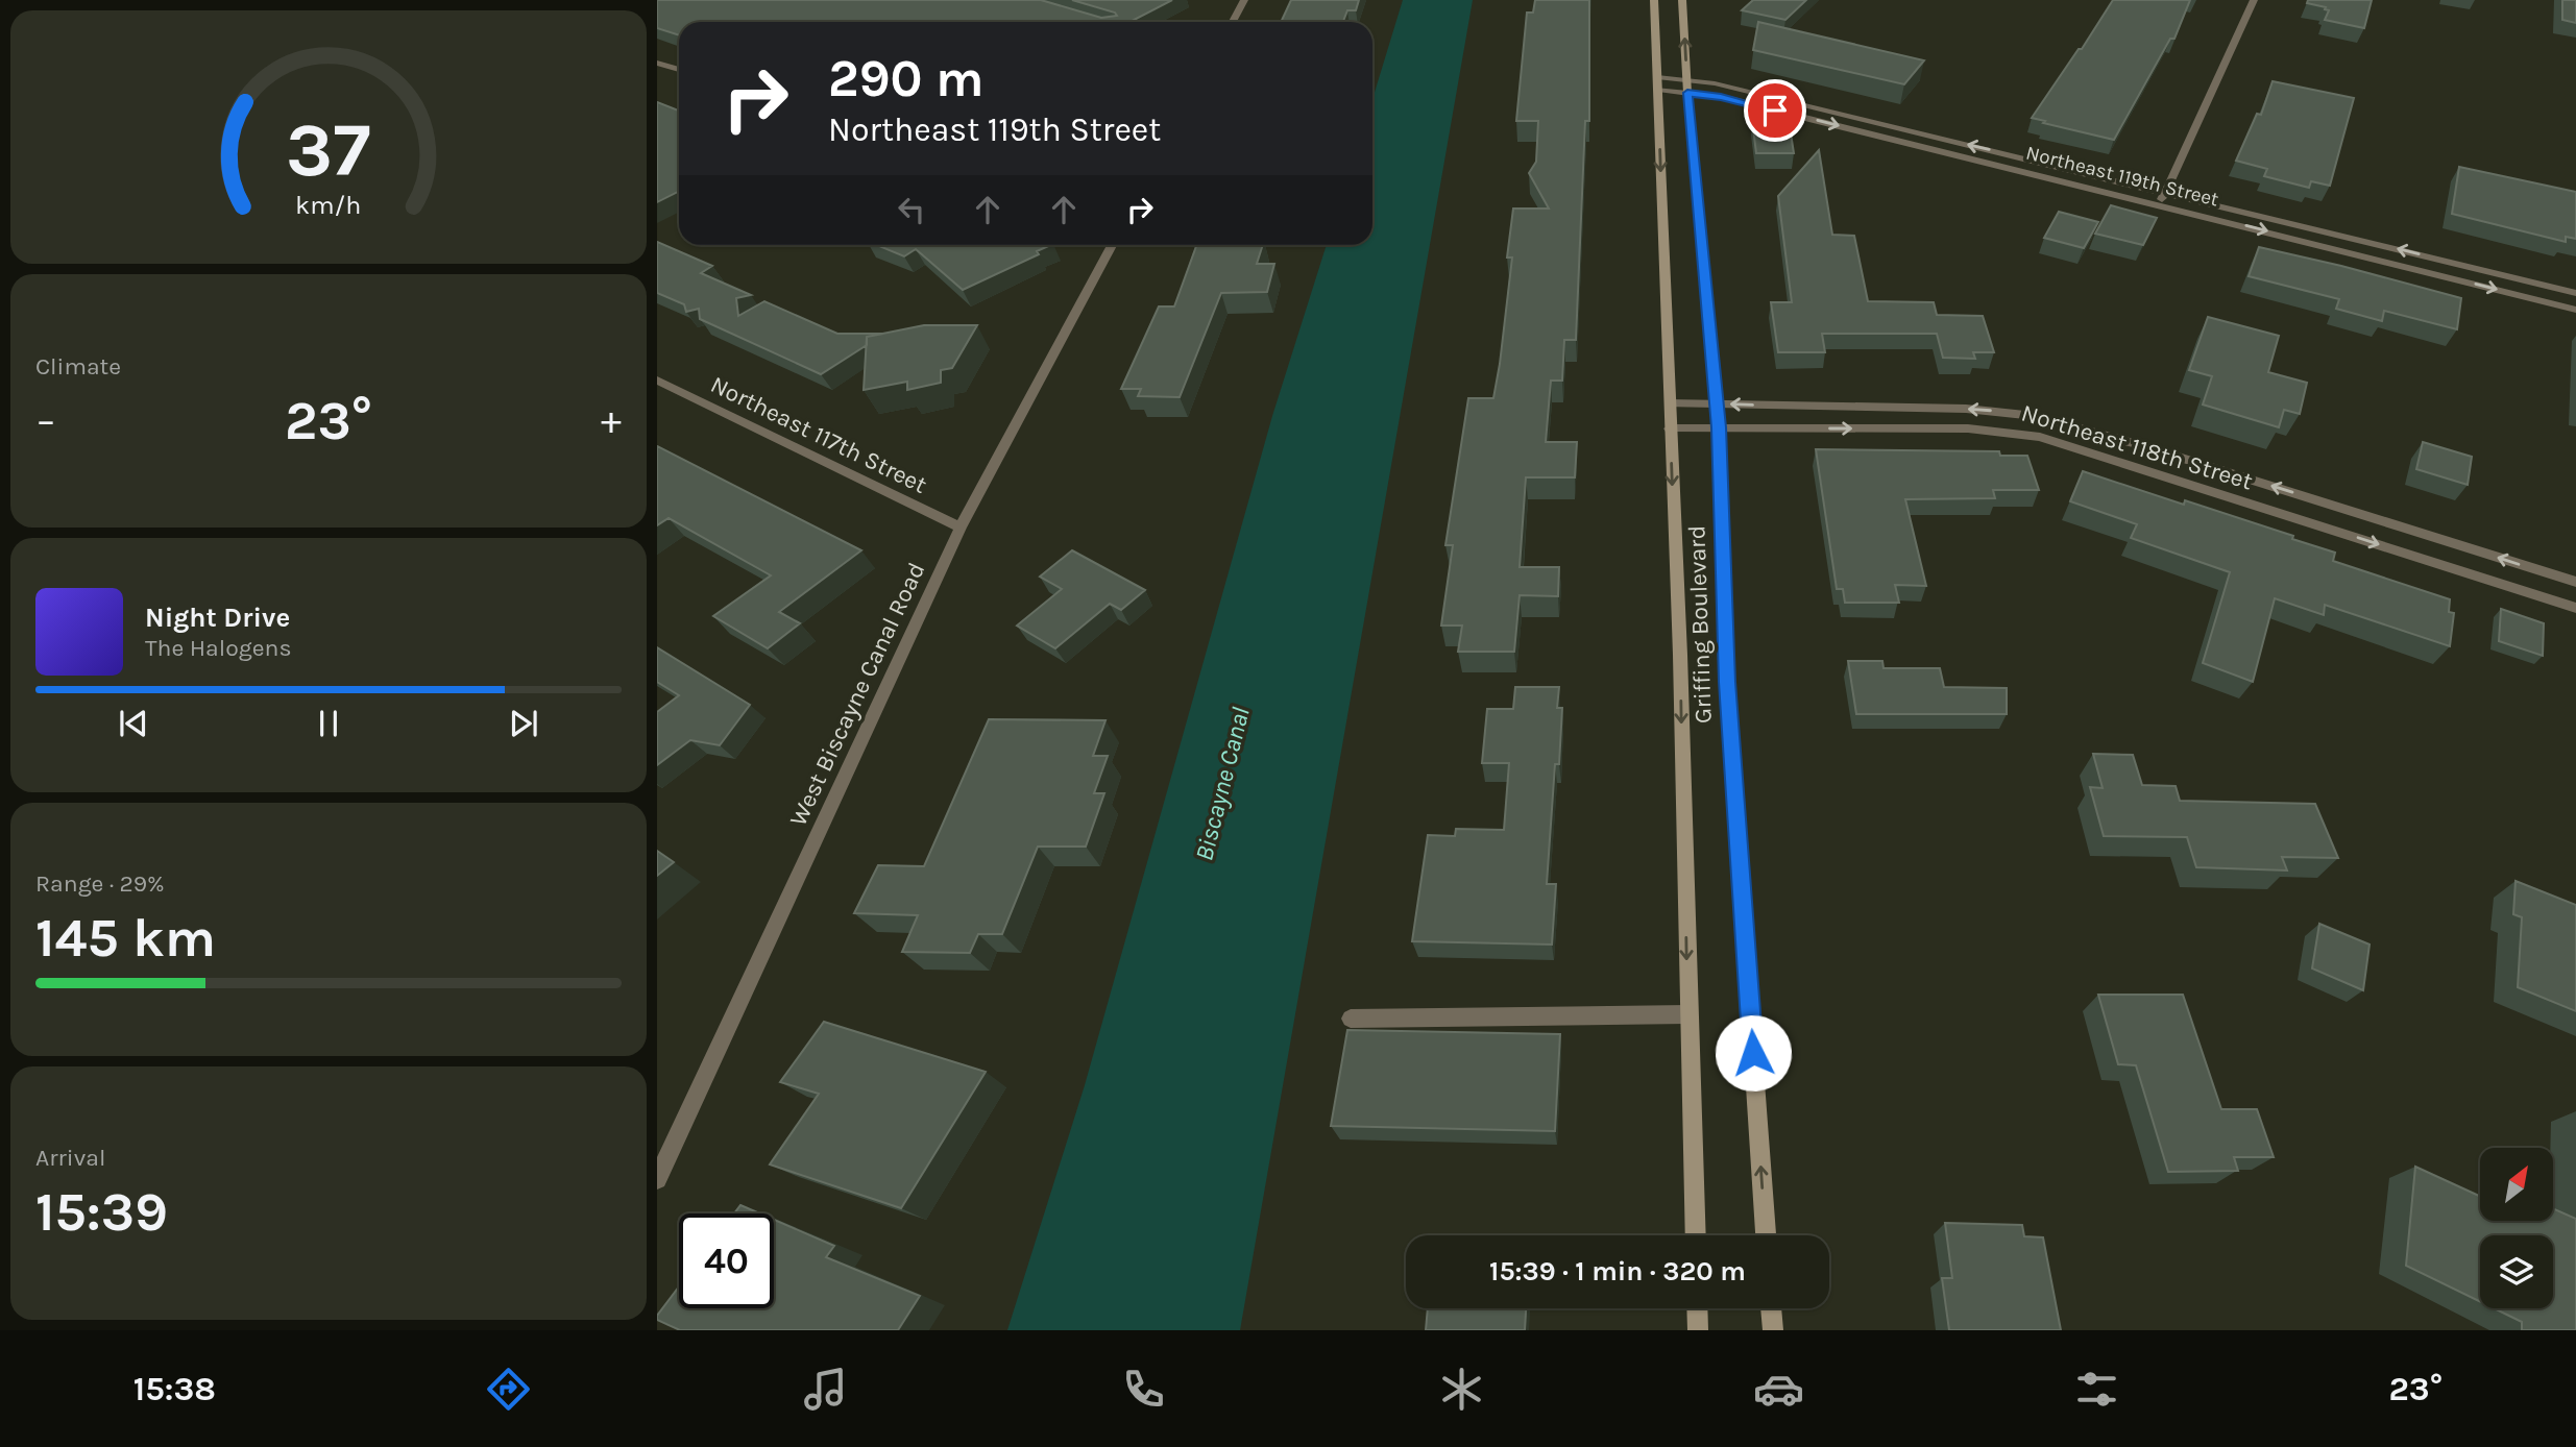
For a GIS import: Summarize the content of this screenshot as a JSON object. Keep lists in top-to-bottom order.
{
  "streets": {
    "street": [
      "Northeast 119th Street",
      "Northeast 117th Street",
      "Northeast 118th Street",
      "Griffing Boulevard",
      "West Biscayne Canal Road"
    ]
  },
  "crossings": [
    ["Northeast 119th Street", "Griffing Boulevard"],
    ["Northeast 117th Street", "West Biscayne Canal Road"],
    ["Northeast 118th Street", "Griffing Boulevard"]
  ],
  "water": ["Biscayne Canal"],
  "north": "top right",
  "page": {
    "turn": ["290 m", "Northeast 119th Street"],
    "tile": [
      "Climate",
      ["Range · 29%", "145 km"],
      ["Arrival", "15:39"]
    ],
    "heat": ["−", "23°", "+"],
    "song": ["Night Drive", "The Halogens"],
    "limit": "40",
    "trip": "15:39 · 1 min · 320 m",
    "tabs": ["15:38", "23°"],
    "gauge": ["37", "km/h"]
  }
}
